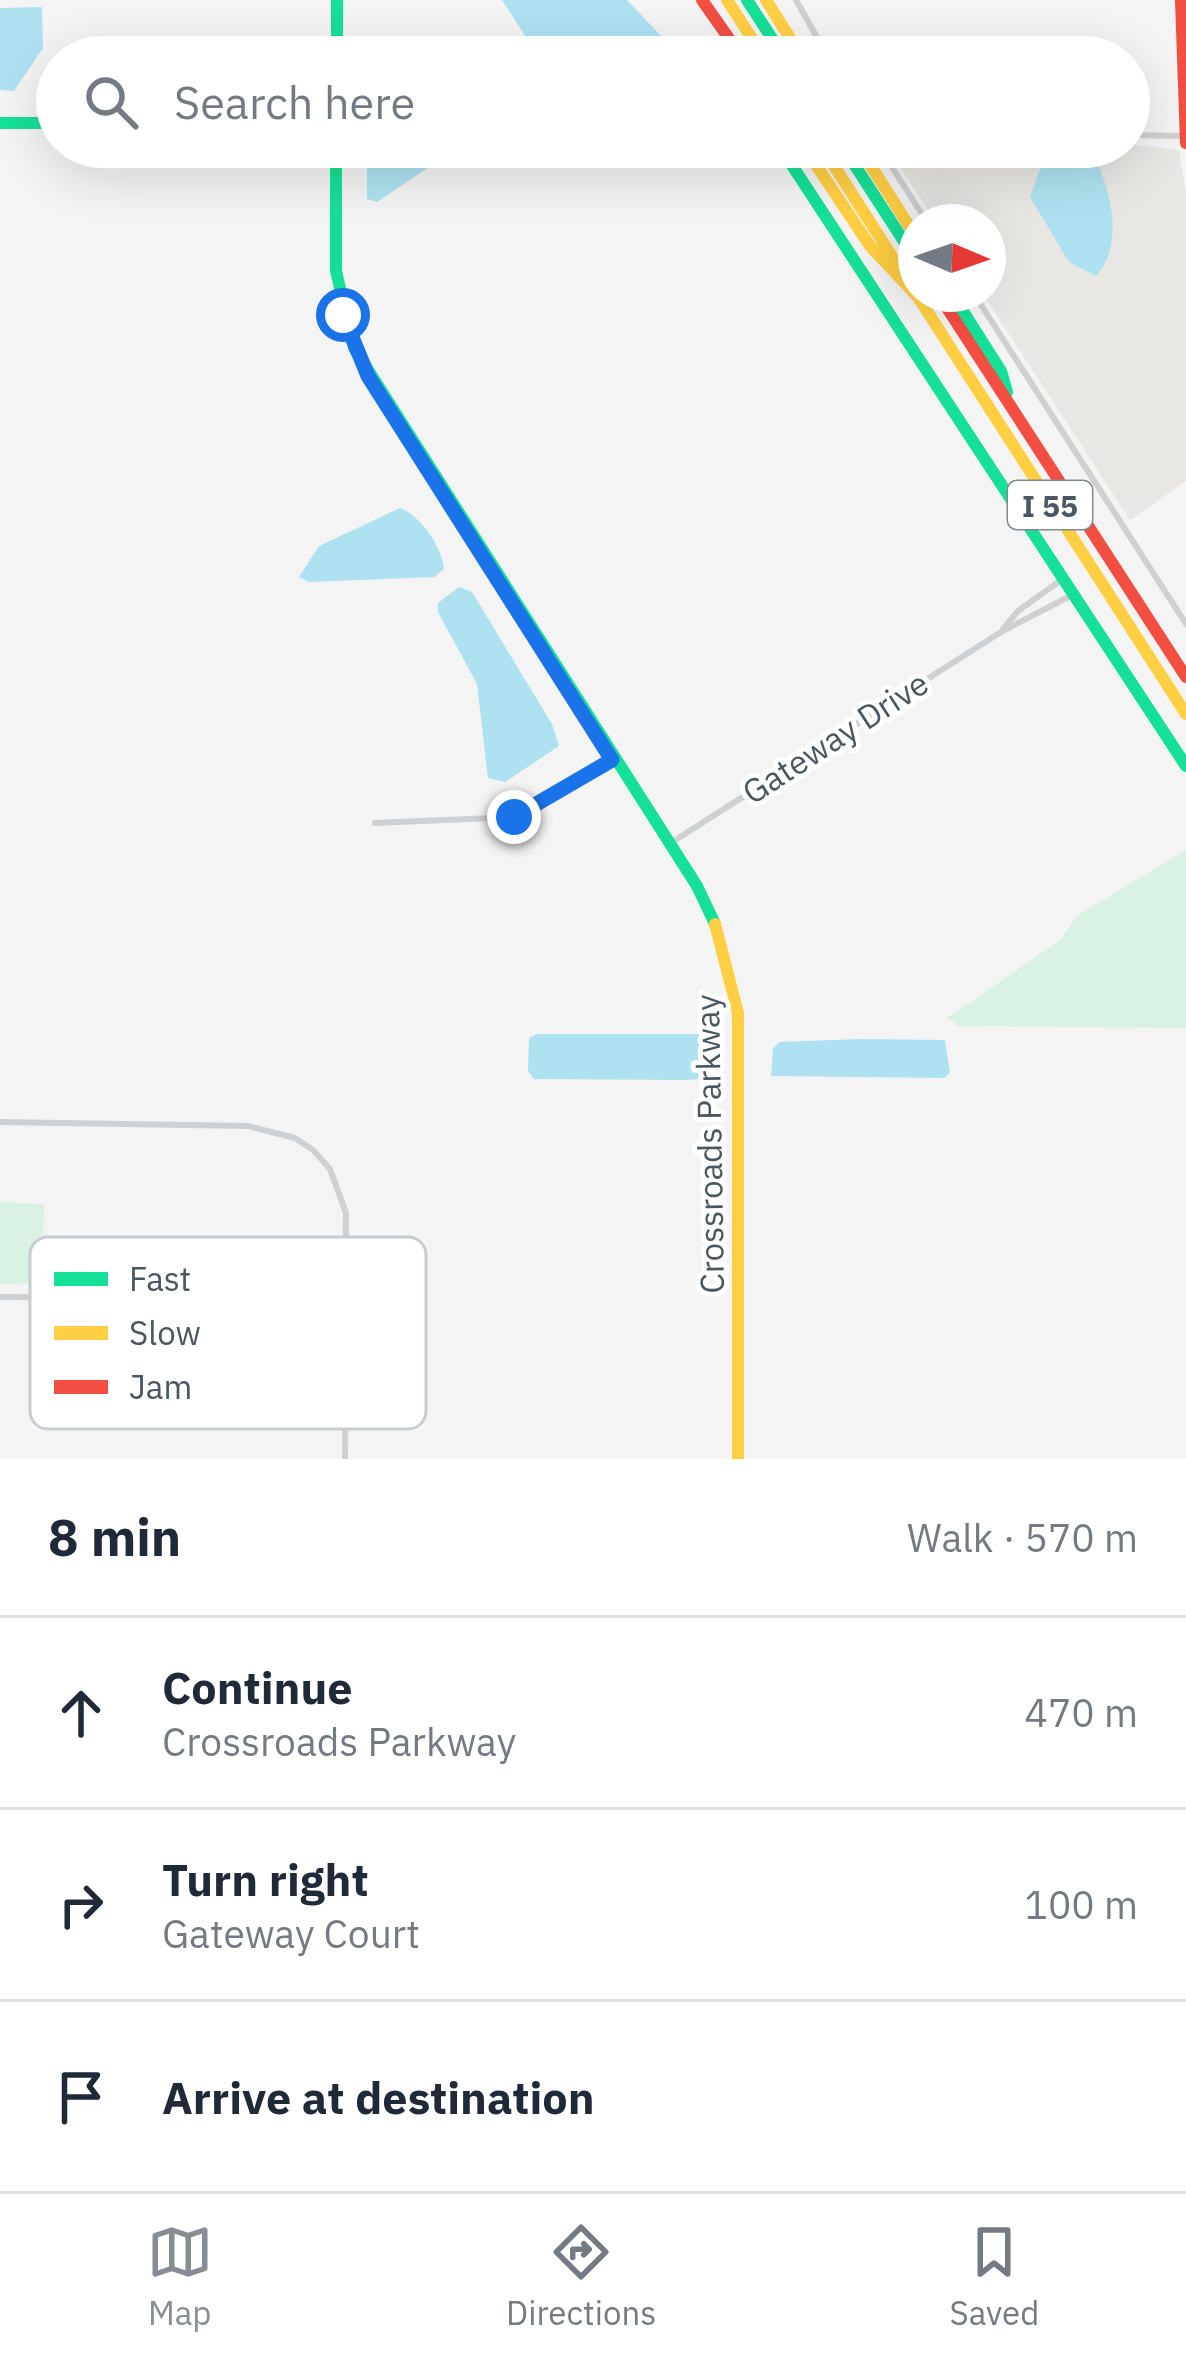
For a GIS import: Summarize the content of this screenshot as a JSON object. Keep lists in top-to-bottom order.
{
  "streets": {
    "main road": ["I 55", "Crossroads Parkway"],
    "street": ["Gateway Drive"]
  },
  "crossings": [
    ["Gateway Drive", "Crossroads Parkway"]
  ],
  "legend": ["Fast", "Slow", "Jam"],
  "north": "right",
  "page": {
    "search": "Search here",
    "heading": ["8 min", "Walk · 570 m"],
    "list": [
      ["Continue", "Crossroads Parkway", "470 m"],
      ["Turn right", "Gateway Court", "100 m"],
      "Arrive at destination"
    ],
    "nav": ["Map", "Directions", "Saved"]
  }
}
